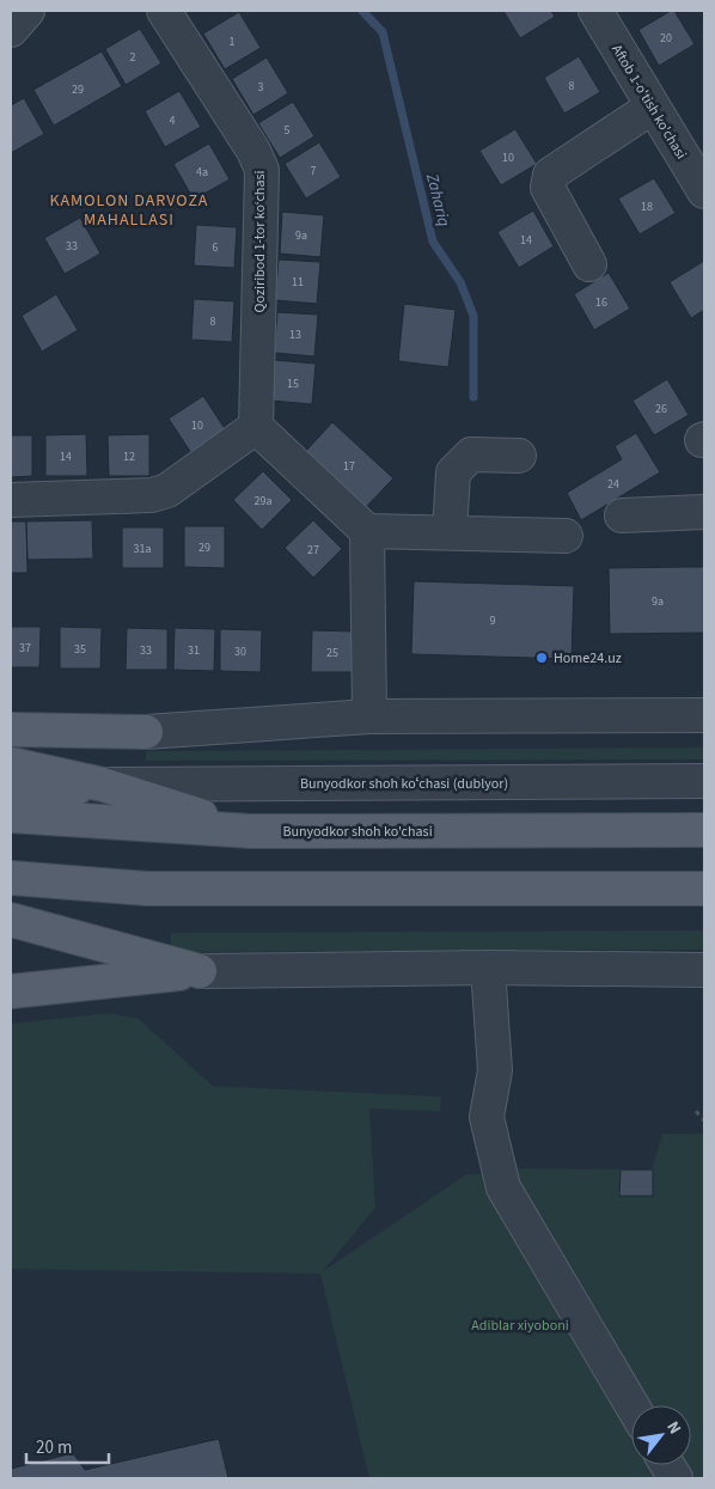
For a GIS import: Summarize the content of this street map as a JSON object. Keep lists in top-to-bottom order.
{
  "streets": {
    "main road": ["Bunyodkor shoh ko'chasi"],
    "street": ["Aftob 1-o'tish ko'chasi", "Qoziribod 1-tor ko‘chasi", "Bunyodkor shoh koʻchasi (dublyor)"]
  },
  "districts": ["KAMOLON DARVOZA MAHALLASI"],
  "water": ["Zahariq"],
  "parks": ["Adiblar xiyoboni"],
  "places": ["Home24.uz"],
  "house_numbers": [
    "20",
    "1",
    "2",
    "8",
    "3",
    "29",
    "4",
    "5",
    "10",
    "7",
    "4a",
    "18",
    "9a",
    "14",
    "33",
    "6",
    "11",
    "16",
    "8",
    "13",
    "15",
    "26",
    "10",
    "14",
    "12",
    "17",
    "24",
    "29а",
    "29",
    "31а",
    "27",
    "9a",
    "9",
    "37",
    "35",
    "33",
    "31",
    "30",
    "25"
  ],
  "scale_bar": "20 m",
  "north": "top right"
}
